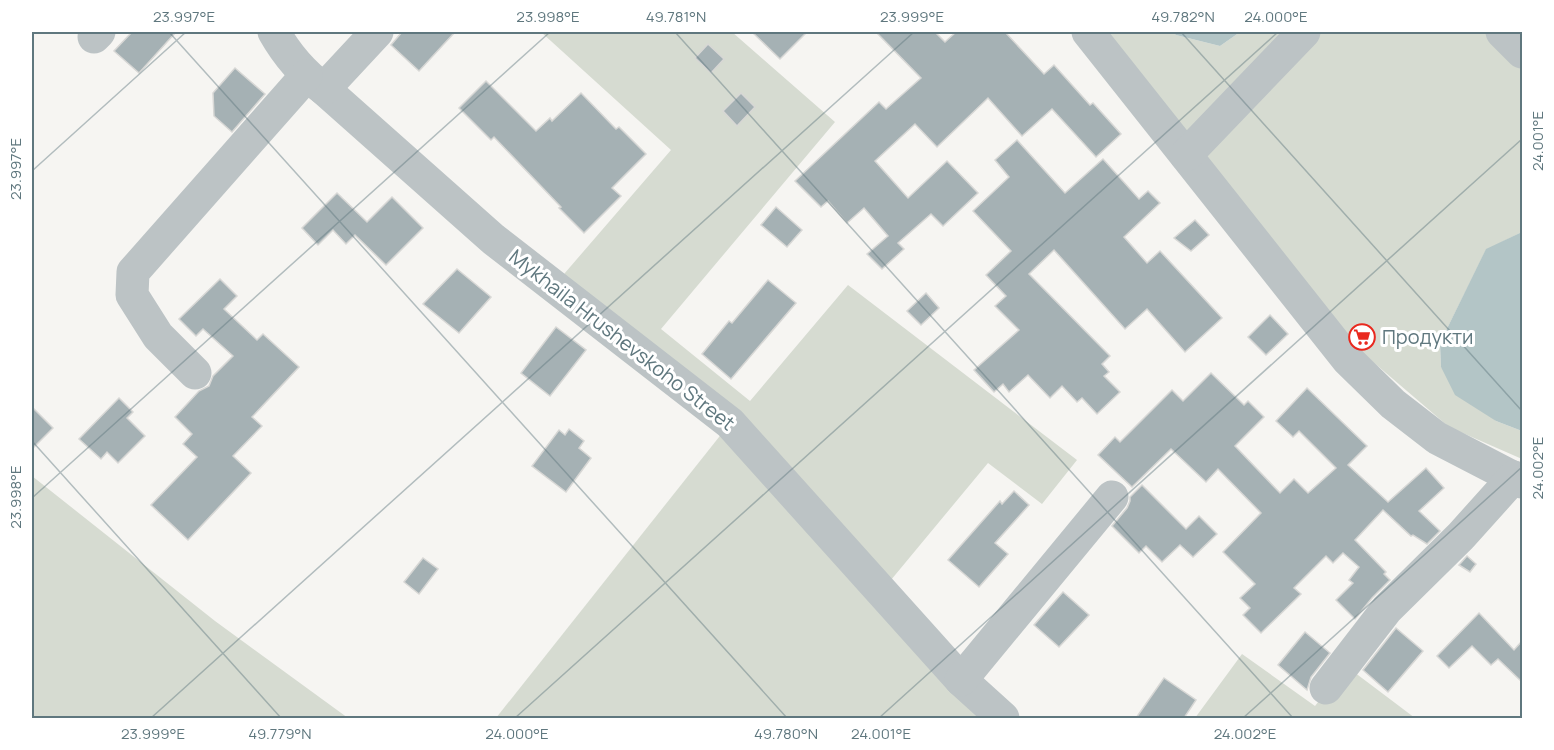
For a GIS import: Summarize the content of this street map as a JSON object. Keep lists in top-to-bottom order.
{
  "streets": {
    "street": ["Mykhaila Hrushevskoho Street"]
  },
  "places": {
    "supermarket": ["Продукти"]
  },
  "coordinates": [
    "23.997°E",
    "23.998°E",
    "49.781°N",
    "23.999°E",
    "49.782°N",
    "24.000°E",
    "24.001°E",
    "24.002°E",
    "49.779°N",
    "49.780°N"
  ]
}
